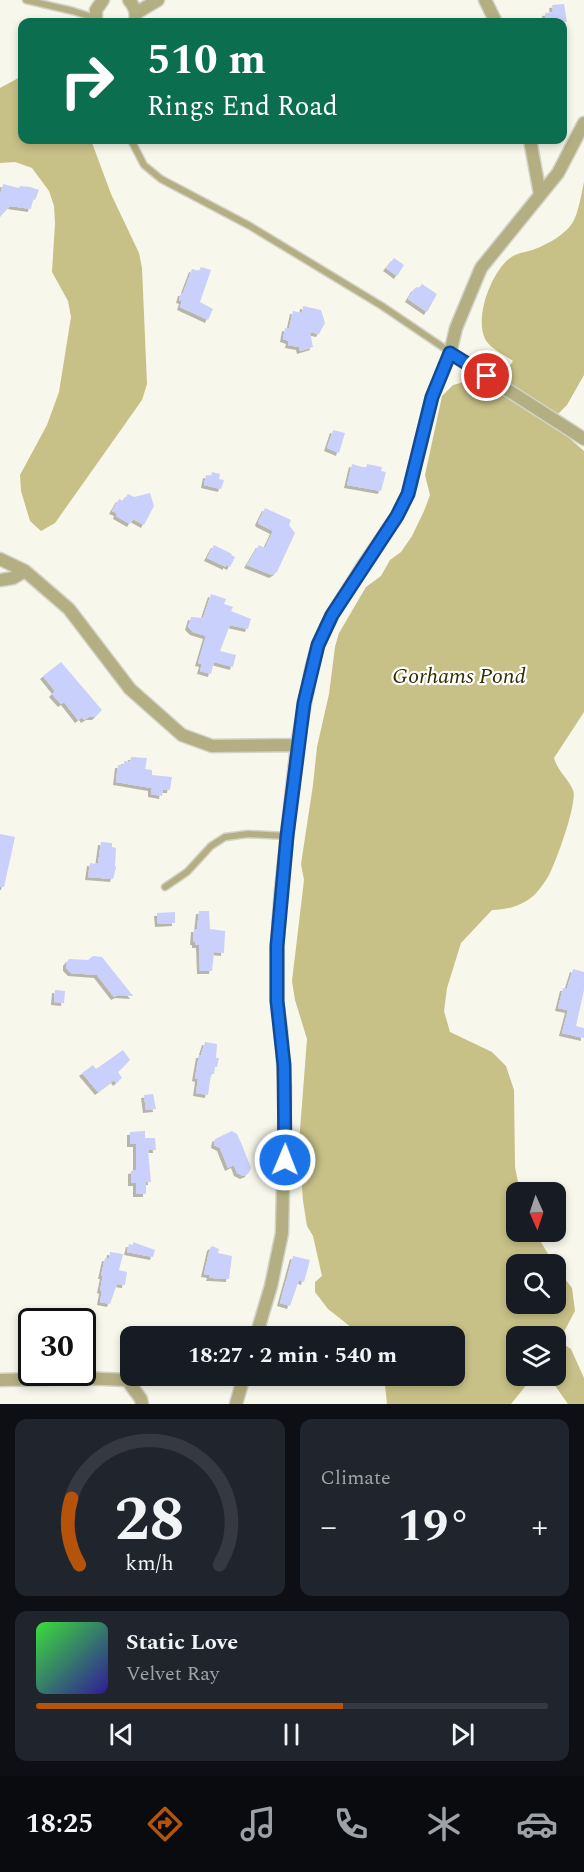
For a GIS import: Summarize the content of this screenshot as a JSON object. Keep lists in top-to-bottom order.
{
  "water": ["Gorhams Pond"],
  "north": "bottom",
  "page": {
    "turn": ["510 m", "Rings End Road"],
    "limit": "30",
    "trip": "18:27 · 2 min · 540 m",
    "tile": "Climate",
    "heat": ["−", "19°", "+"],
    "song": ["Static Love", "Velvet Ray"],
    "tabs": "18:25",
    "gauge": ["28", "km/h"]
  }
}
